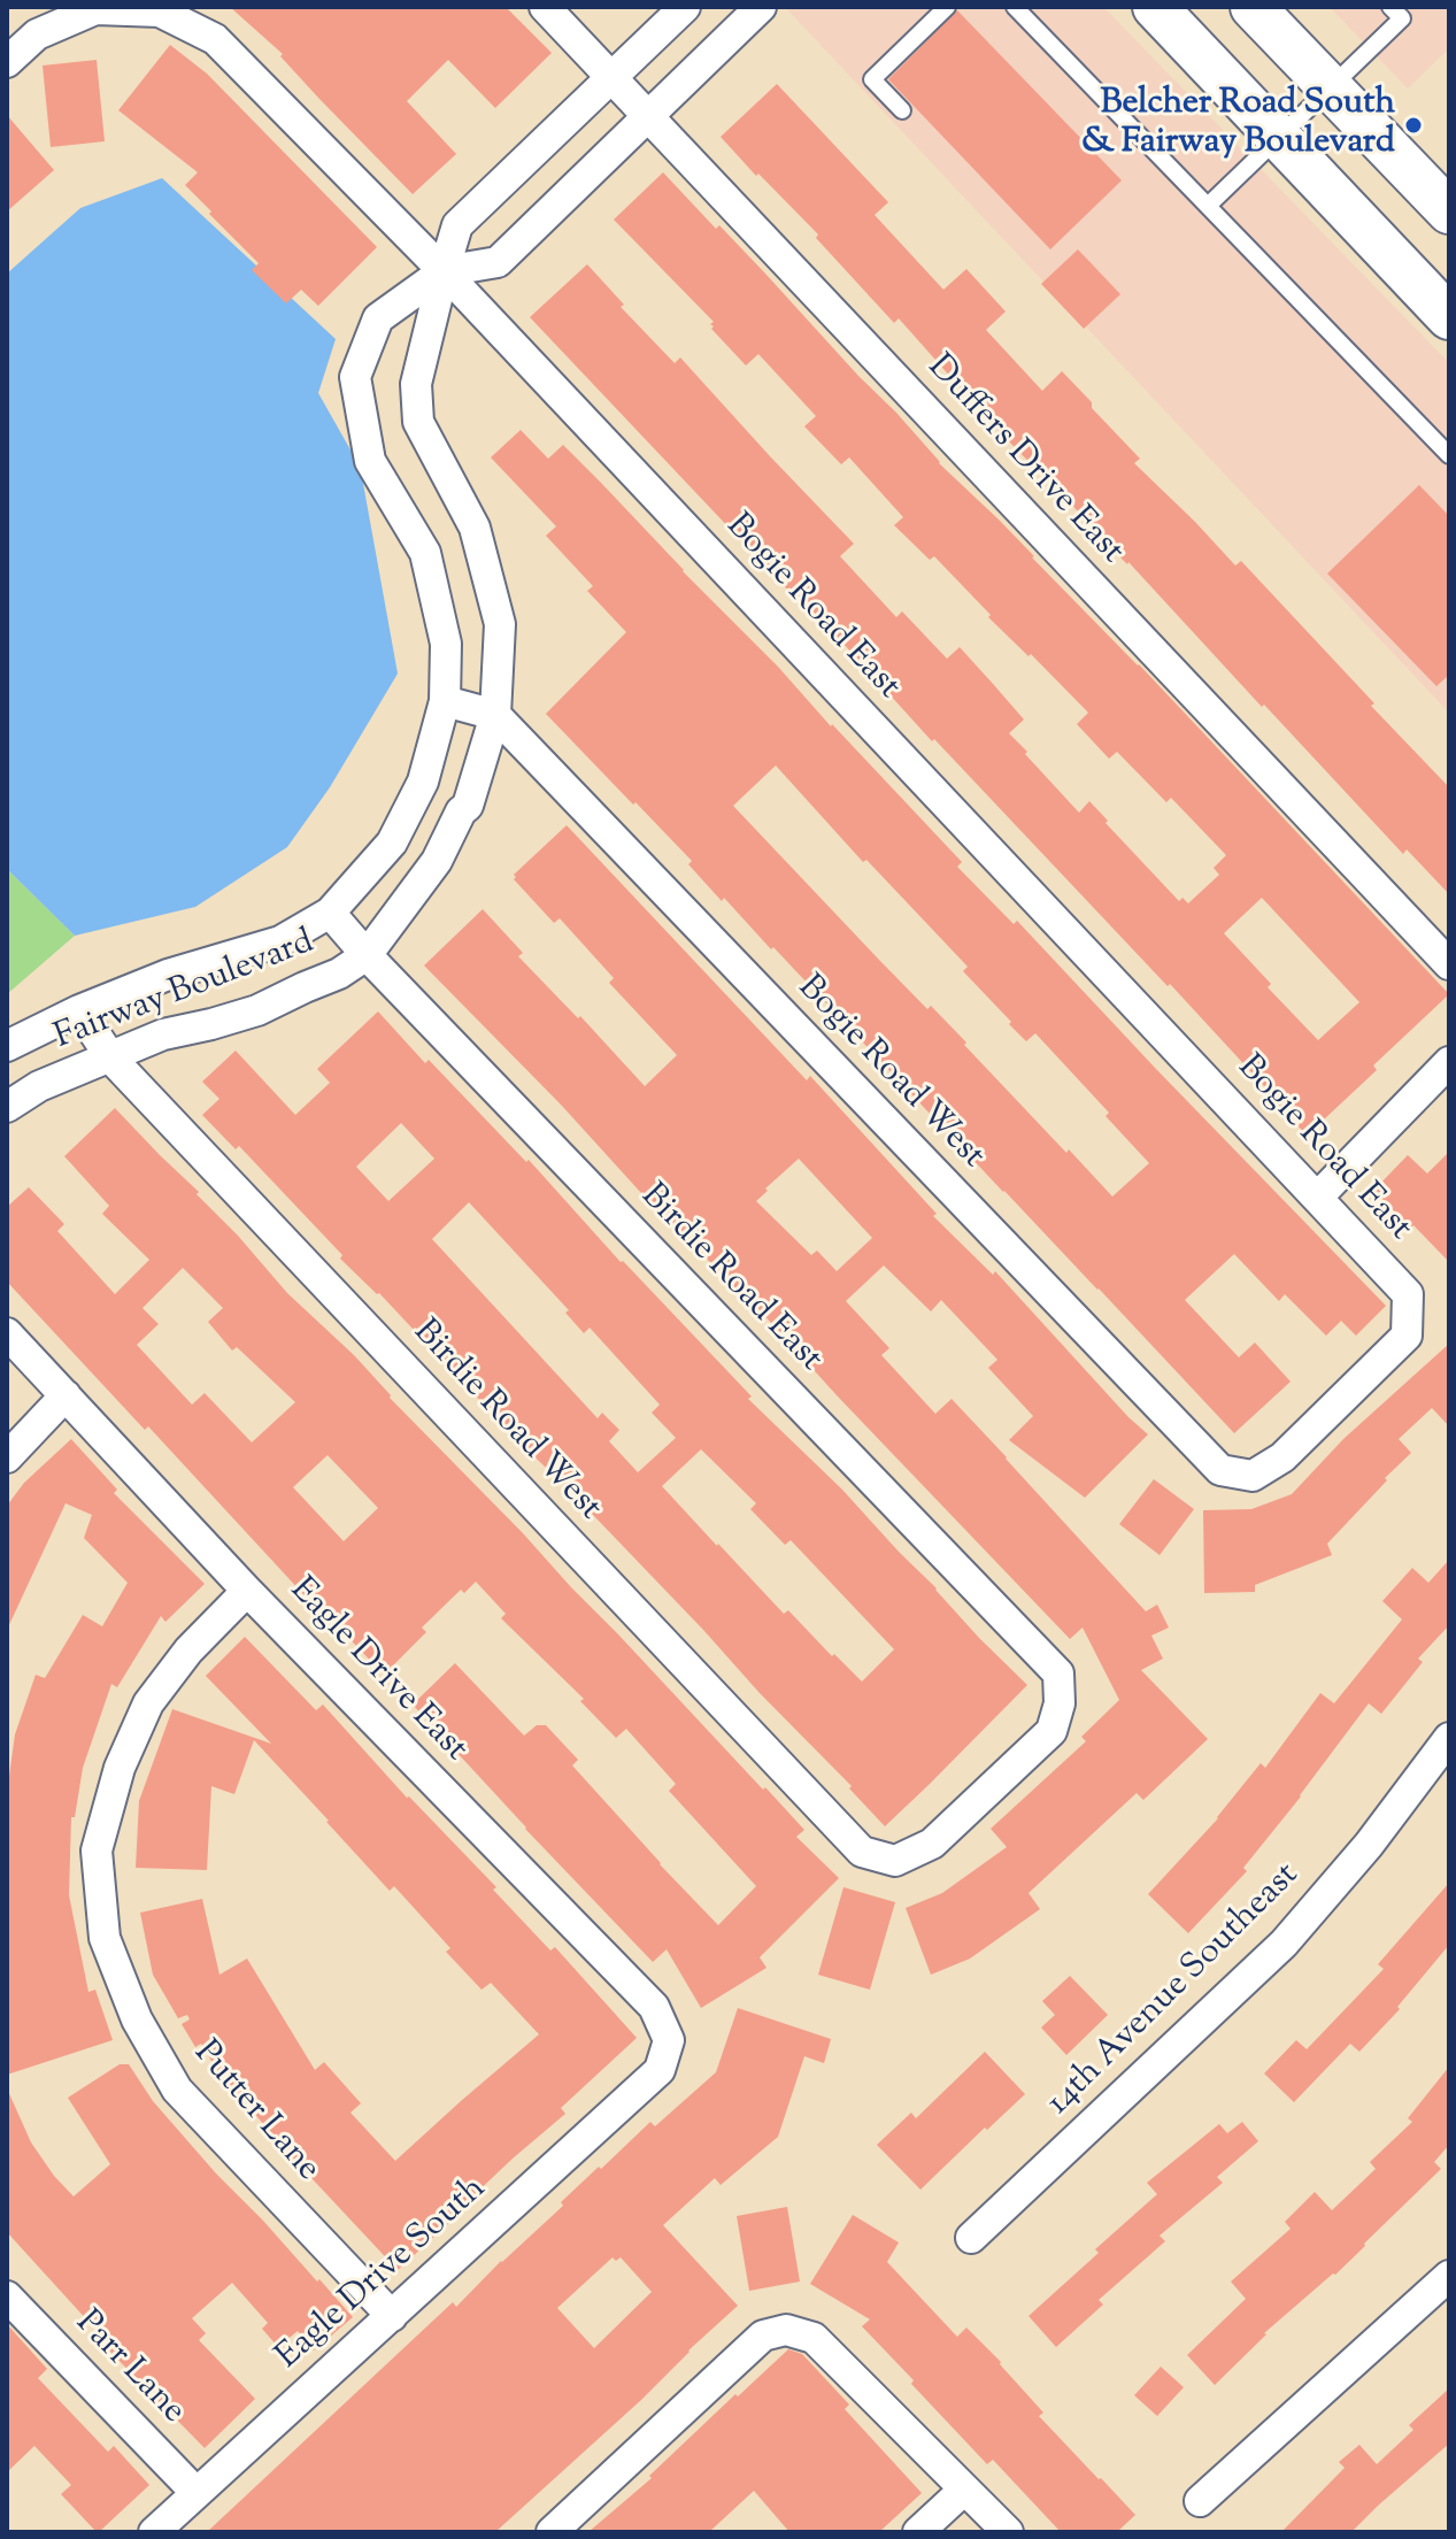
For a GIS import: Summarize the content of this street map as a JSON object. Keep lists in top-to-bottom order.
{
  "streets": {
    "street": [
      "Duffers Drive East",
      "Bogie Road East",
      "Fairway Boulevard",
      "Bogie Road West",
      "Birdie Road East",
      "Birdie Road West",
      "Eagle Drive East",
      "14th Avenue Southeast",
      "Putter Lane",
      "Eagle Drive South",
      "Parr Lane"
    ]
  },
  "crossings": [
    ["Duffers Drive East", "Fairway Boulevard"],
    ["Bogie Road East", "Fairway Boulevard"],
    ["Bogie Road East", "Bogie Road West"],
    ["Fairway Boulevard", "Bogie Road West"],
    ["Fairway Boulevard", "Birdie Road East"],
    ["Fairway Boulevard", "Birdie Road West"],
    ["Birdie Road East", "Birdie Road West"],
    ["Eagle Drive East", "Putter Lane"],
    ["Eagle Drive East", "Eagle Drive South"],
    ["Putter Lane", "Eagle Drive South"],
    ["Eagle Drive South", "Parr Lane"]
  ],
  "places": ["Belcher Road South & Fairway Boulevard"]
}
